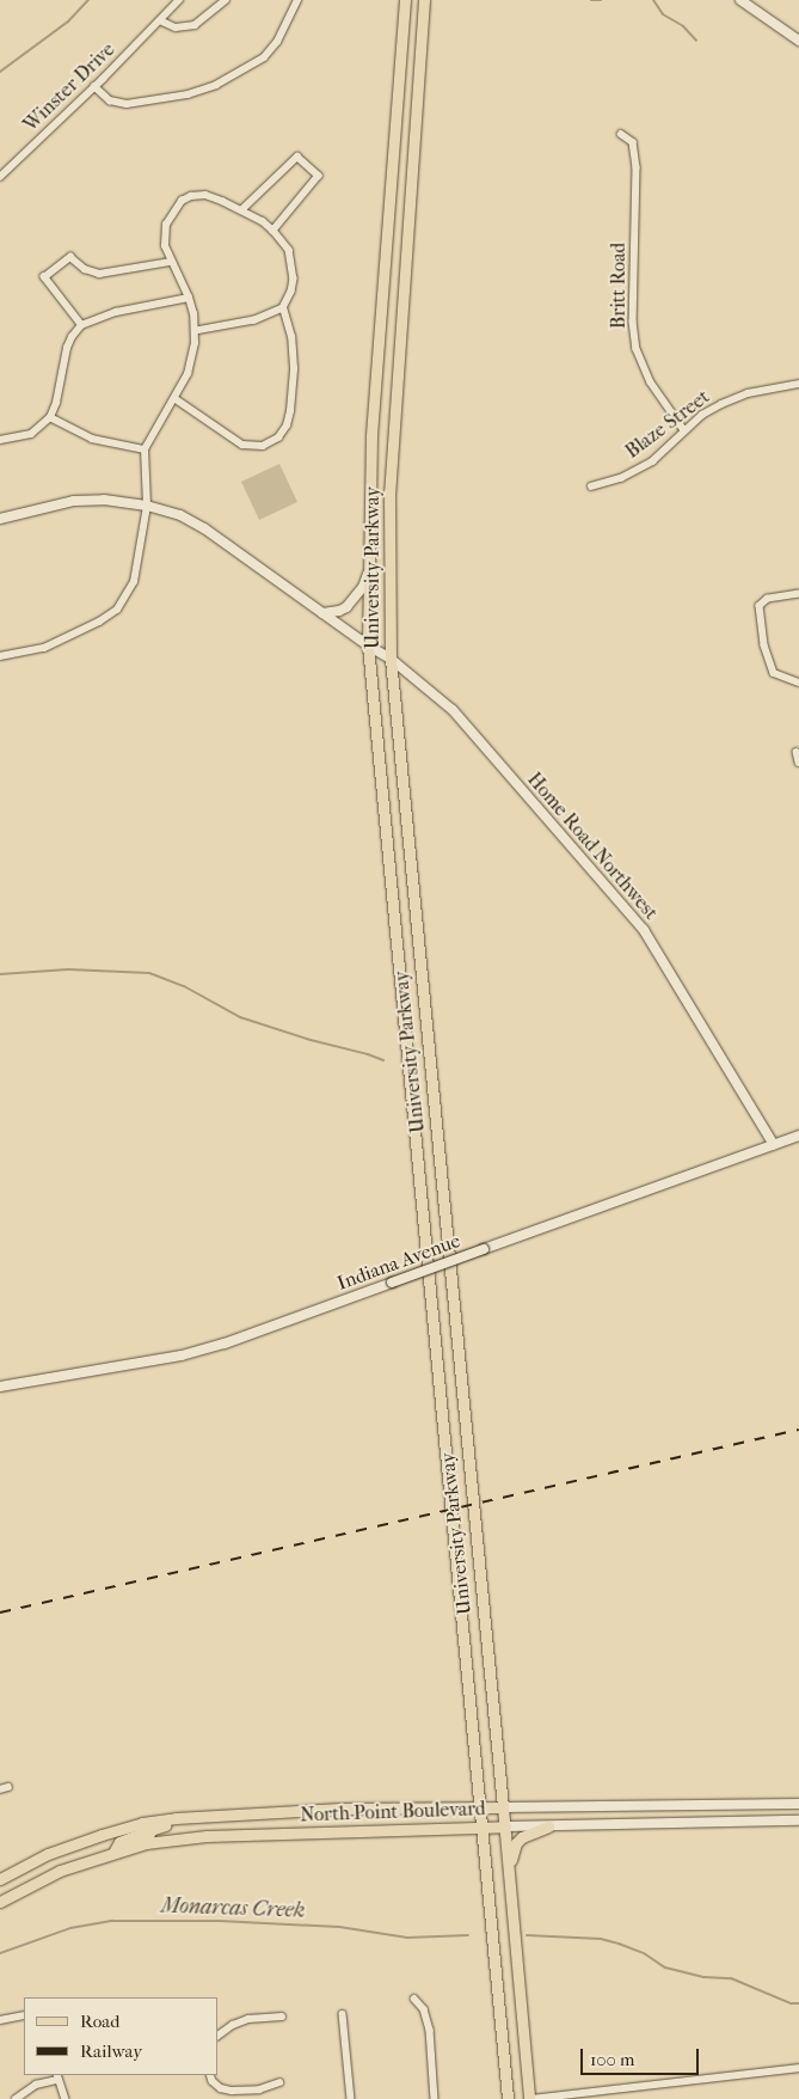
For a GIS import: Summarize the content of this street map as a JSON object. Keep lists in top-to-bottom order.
{
  "streets": {
    "main road": [
      "University Parkway",
      "Home Road Northwest",
      "Indiana Avenue",
      "North Point Boulevard"
    ],
    "street": ["Winster Drive", "Britt Road", "Blaze Street"]
  },
  "crossings": [
    ["Britt Road", "Blaze Street"],
    ["University Parkway", "Home Road Northwest"],
    ["University Parkway", "North Point Boulevard"],
    ["Home Road Northwest", "Indiana Avenue"]
  ],
  "water": ["Monarcas Creek"],
  "legend": ["Road", "Railway"],
  "scale_bar": "100 m"
}
